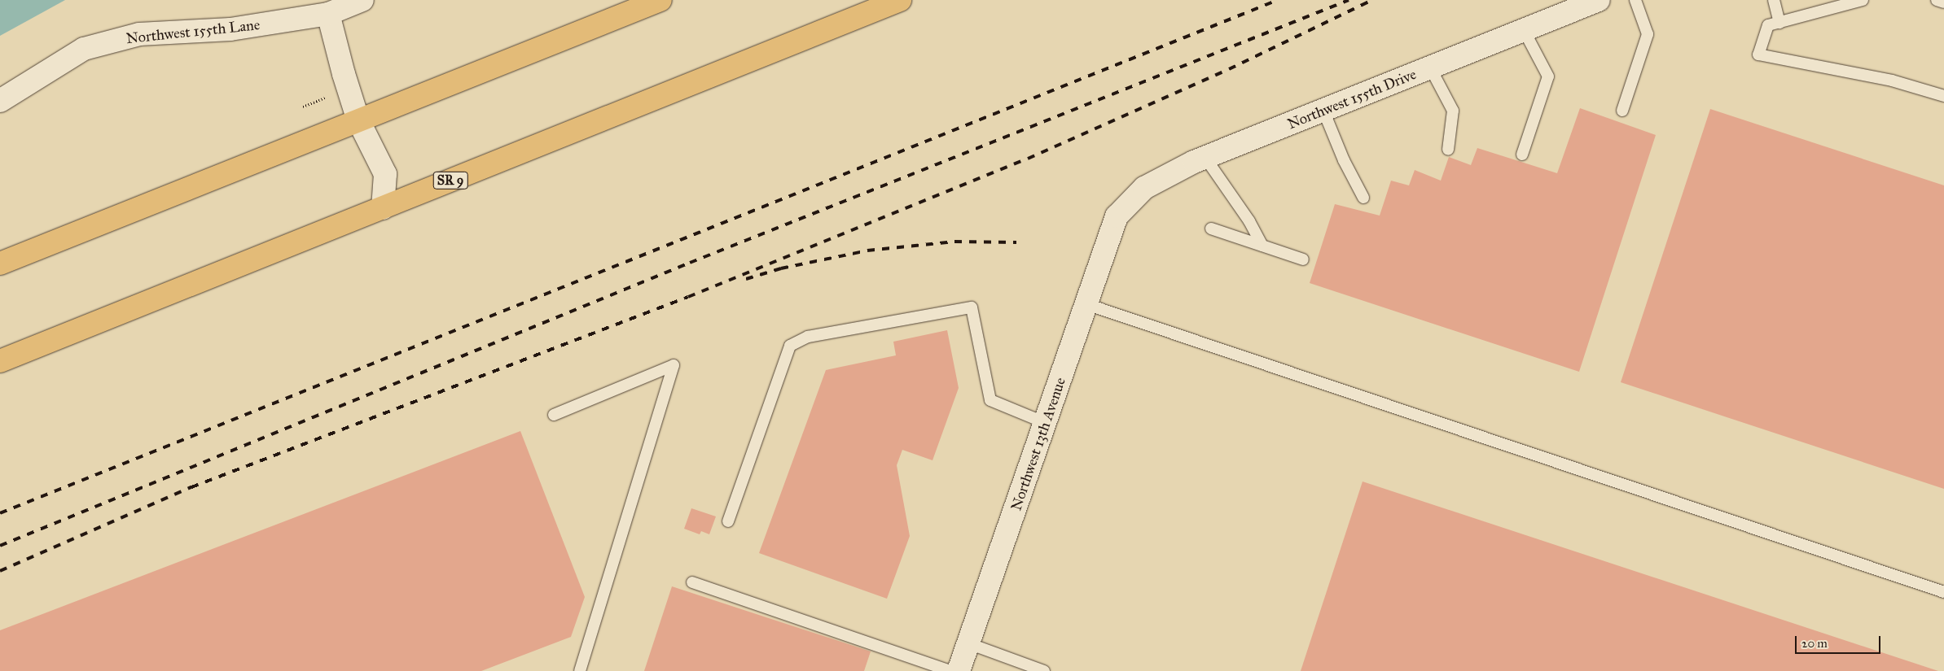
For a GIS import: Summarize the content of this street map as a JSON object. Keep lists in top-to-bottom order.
{
  "streets": {
    "main road": ["SR 9"],
    "street": ["Northwest 155th Lane", "Northwest 155th Drive", "Northwest 13th Avenue"]
  },
  "crossings": [
    ["Northwest 155th Drive", "Northwest 13th Avenue"]
  ],
  "scale_bar": "20 m"
}
